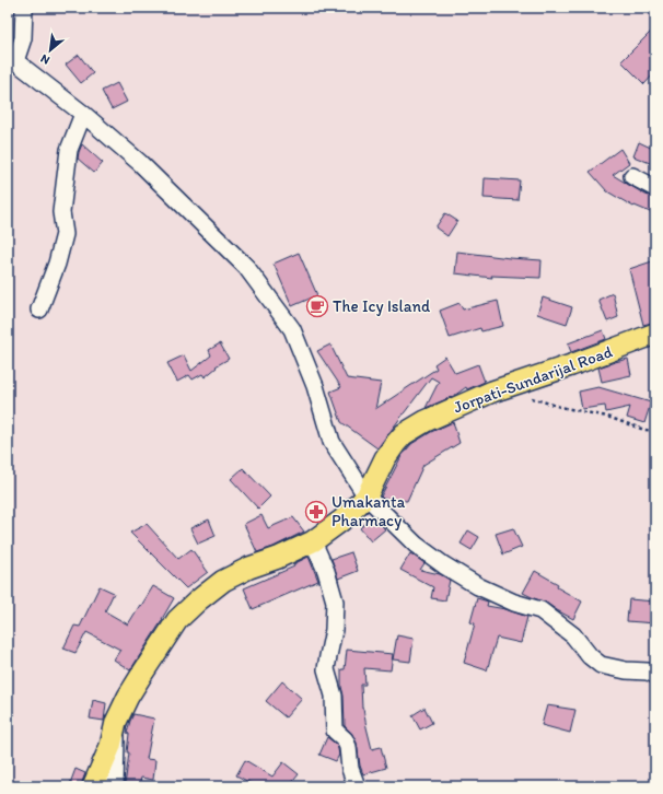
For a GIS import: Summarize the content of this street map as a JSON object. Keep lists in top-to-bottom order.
{
  "streets": {
    "main road": ["Jorpati-Sundarijal Road"]
  },
  "places": {
    "cafe": ["The Icy Island"],
    "pharmacy": ["Umakanta Pharmacy"]
  },
  "north": "bottom left"
}
